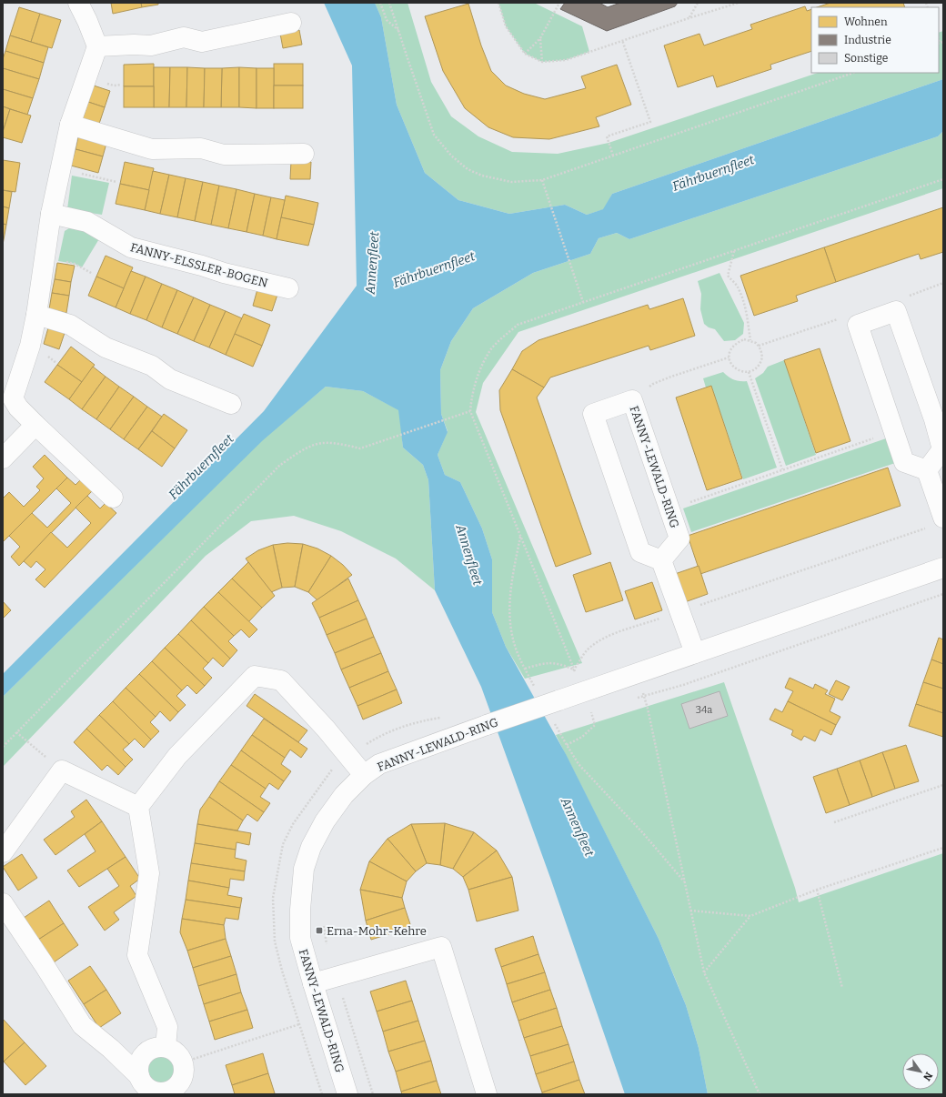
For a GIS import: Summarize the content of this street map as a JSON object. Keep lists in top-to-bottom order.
{
  "streets": {
    "street": ["FANNY-ELSSLER-BOGEN", "FANNY-LEWALD-RING"]
  },
  "water": ["Fährbuernfleet", "Annenfleet"],
  "places": {
    "transit": ["Erna-Mohr-Kehre"]
  },
  "house_numbers": ["34a"],
  "legend": ["Wohnen", "Industrie", "Sonstige"],
  "north": "bottom right"
}
